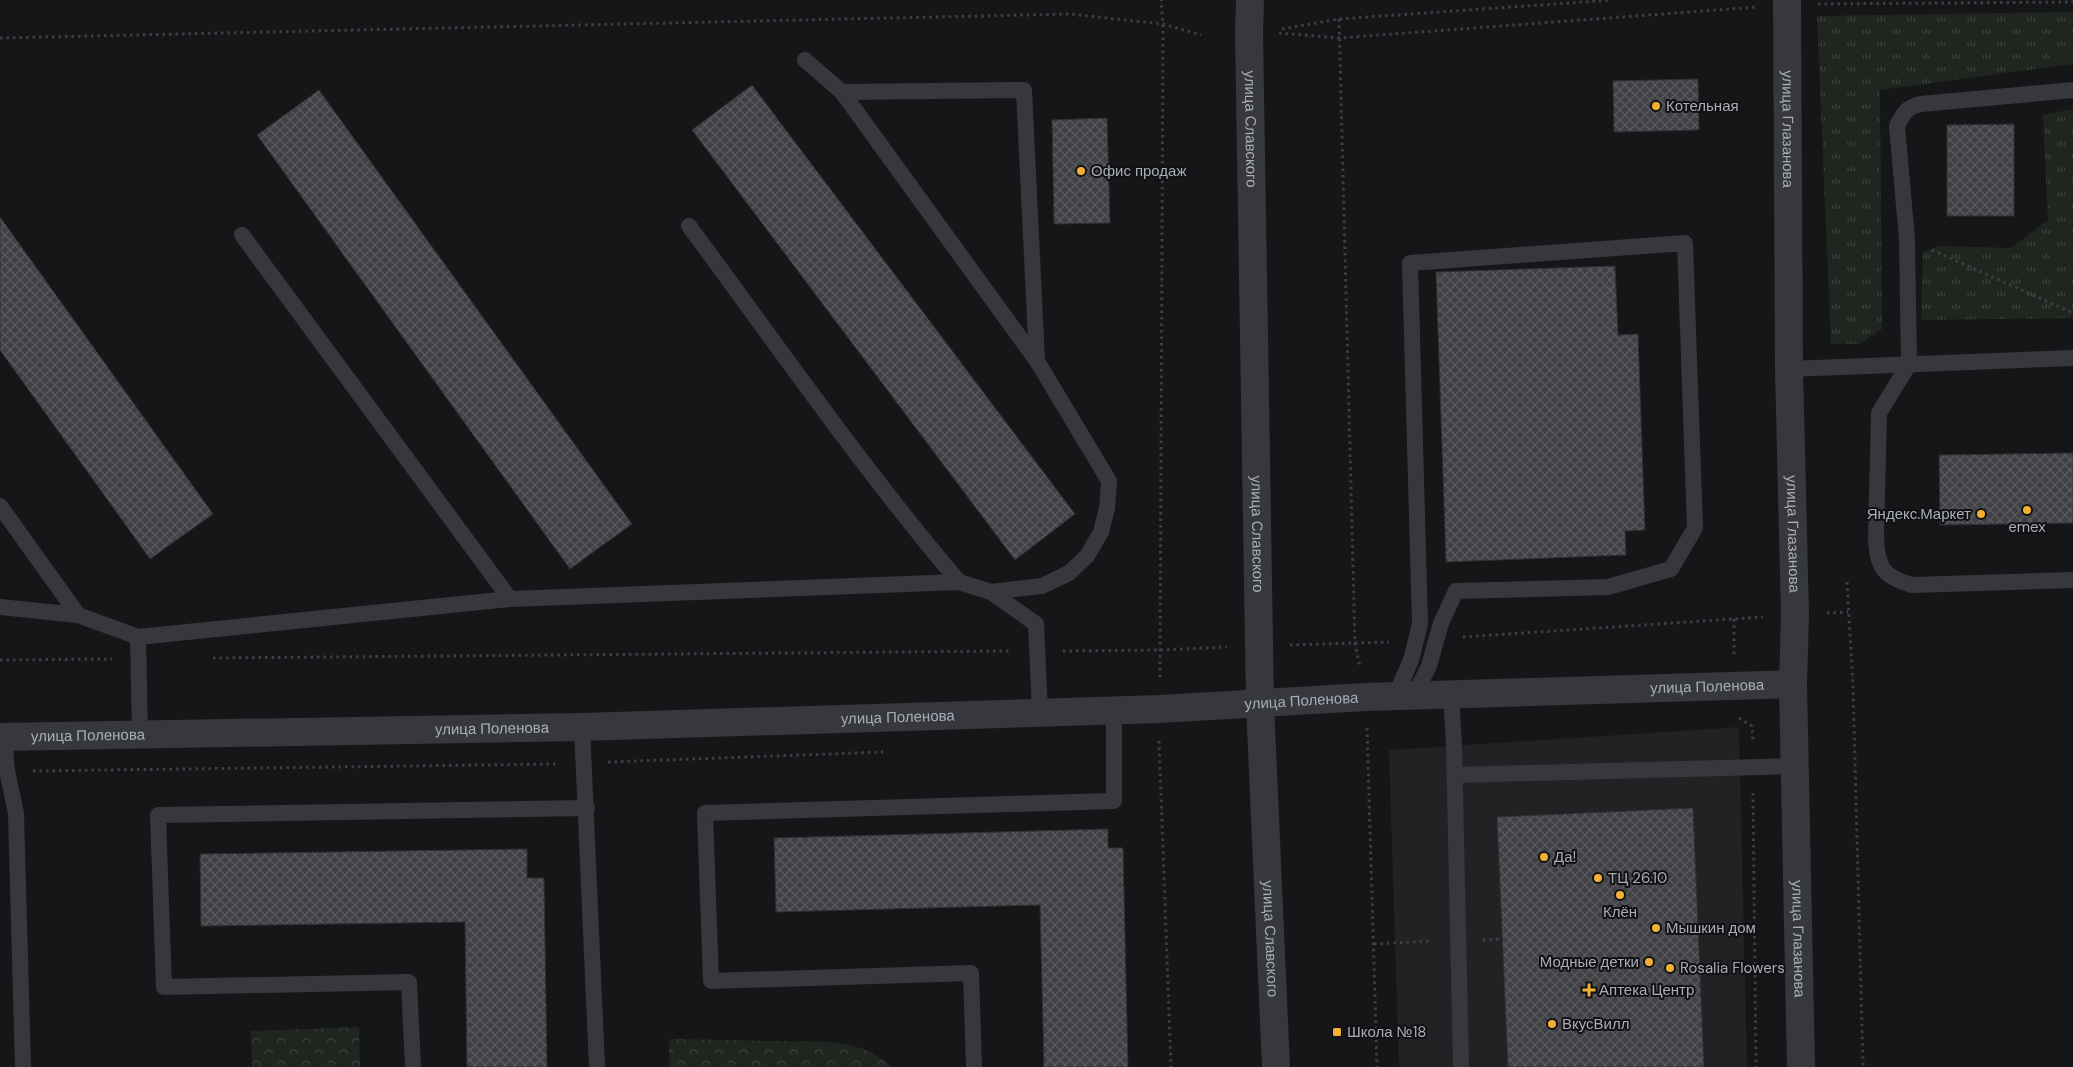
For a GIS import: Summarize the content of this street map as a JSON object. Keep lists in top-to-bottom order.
{
  "streets": {
    "street": ["улица Славского", "улица Глазанова", "улица Поленова"]
  },
  "crossings": [
    ["улица Славского", "улица Поленова"],
    ["улица Глазанова", "улица Поленова"]
  ],
  "places": {
    "other": [
      "Котельная",
      "Офис продаж",
      "emex",
      "Яндекс.Маркет",
      "Да!",
      "ТЦ 26.10",
      "Клён",
      "Мышкин дом",
      "Модные детки",
      "Rosalia Flowers",
      "ВкусВилл"
    ],
    "health": ["Аптека Центр"],
    "transit": ["Школа №18"]
  }
}
